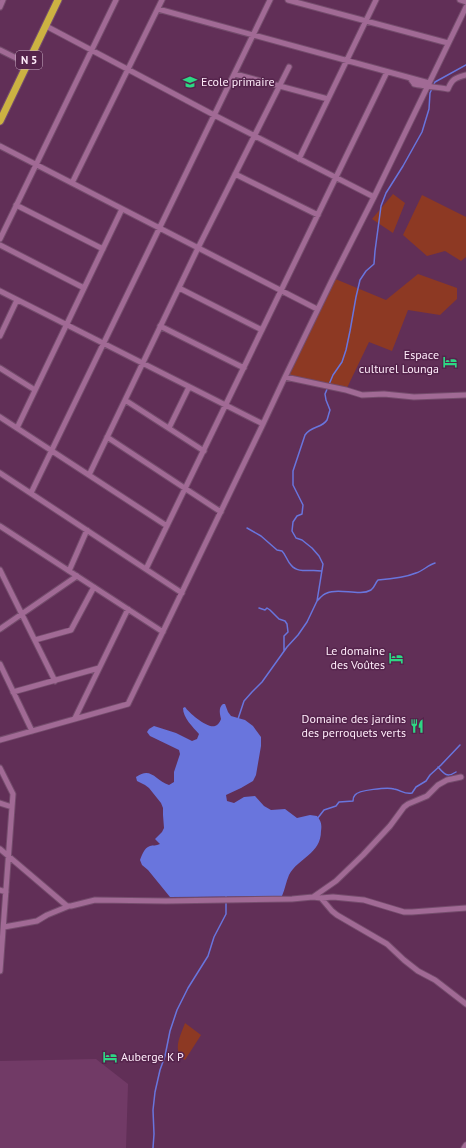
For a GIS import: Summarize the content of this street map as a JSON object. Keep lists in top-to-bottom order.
{
  "streets": {
    "highway": ["N 5"]
  },
  "places": {
    "school or university": ["Ecole primaire"],
    "hotel": ["Espace culturel Lounga", "Le domaine des Voûtes", "Auberge K P"],
    "restaurant": ["Domaine des jardins des perroquets verts"]
  }
}
